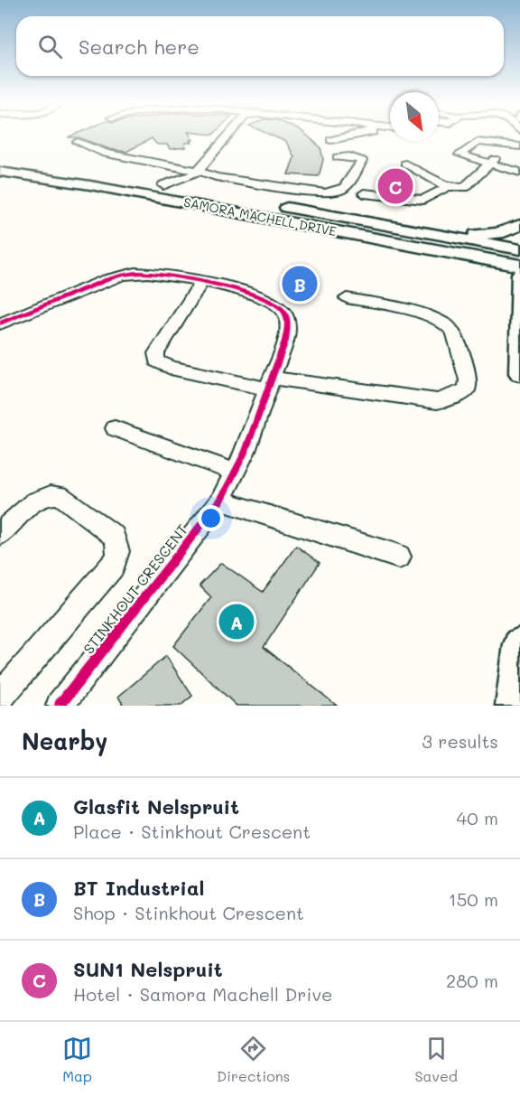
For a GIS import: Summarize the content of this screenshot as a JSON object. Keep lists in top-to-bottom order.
{
  "streets": {
    "main road": ["SAMORA MACHELL DRIVE"],
    "street": ["STINKHOUT CRESCENT"]
  },
  "north": "bottom right",
  "page": {
    "search": "Search here",
    "pins": ["C", "B", "A"],
    "heading": ["Nearby", "3 results"],
    "list": [
      {
        "mark": "A",
        "name": "Glasfit Nelspruit",
        "note": "Place · Stinkhout Crescent",
        "value": "40 m"
      },
      {
        "mark": "B",
        "name": "BT Industrial",
        "note": "Shop · Stinkhout Crescent",
        "value": "150 m"
      },
      {
        "mark": "C",
        "name": "SUN1 Nelspruit",
        "note": "Hotel · Samora Machell Drive",
        "value": "280 m"
      }
    ],
    "nav": ["Map", "Directions", "Saved"]
  }
}
